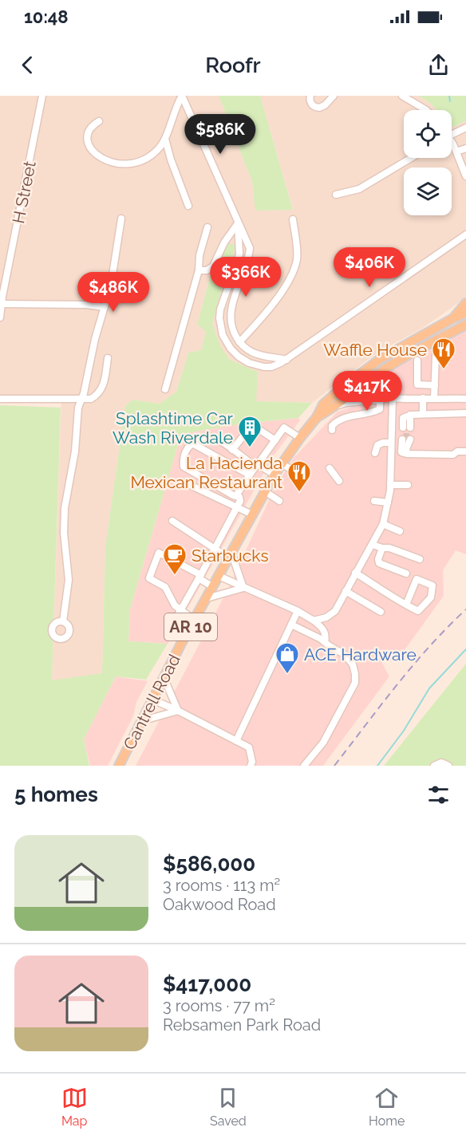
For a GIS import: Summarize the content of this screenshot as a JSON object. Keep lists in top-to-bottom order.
{
  "streets": {
    "main road": ["AR 10", "Cantrell Road"],
    "street": ["H Street"]
  },
  "places": {
    "restaurant": ["Waffle House", "La Hacienda Mexican Restaurant"],
    "building": ["Splashtime Car Wash Riverdale"],
    "cafe": ["Starbucks"],
    "shop": ["ACE Hardware"]
  },
  "page": {
    "status": "10:48",
    "header": "Roofr",
    "price": [
      "$586K",
      "$406K",
      "$366K",
      "$486K",
      "$417K"
    ],
    "heading": "5 homes",
    "list": [
      {
        "name": "$586,000",
        "note": "3 rooms · 113 m² · Oakwood Road"
      },
      {
        "name": "$417,000",
        "note": "3 rooms · 77 m² · Rebsamen Park Road"
      }
    ],
    "tabs": ["Map", "Saved", "Home"]
  }
}
